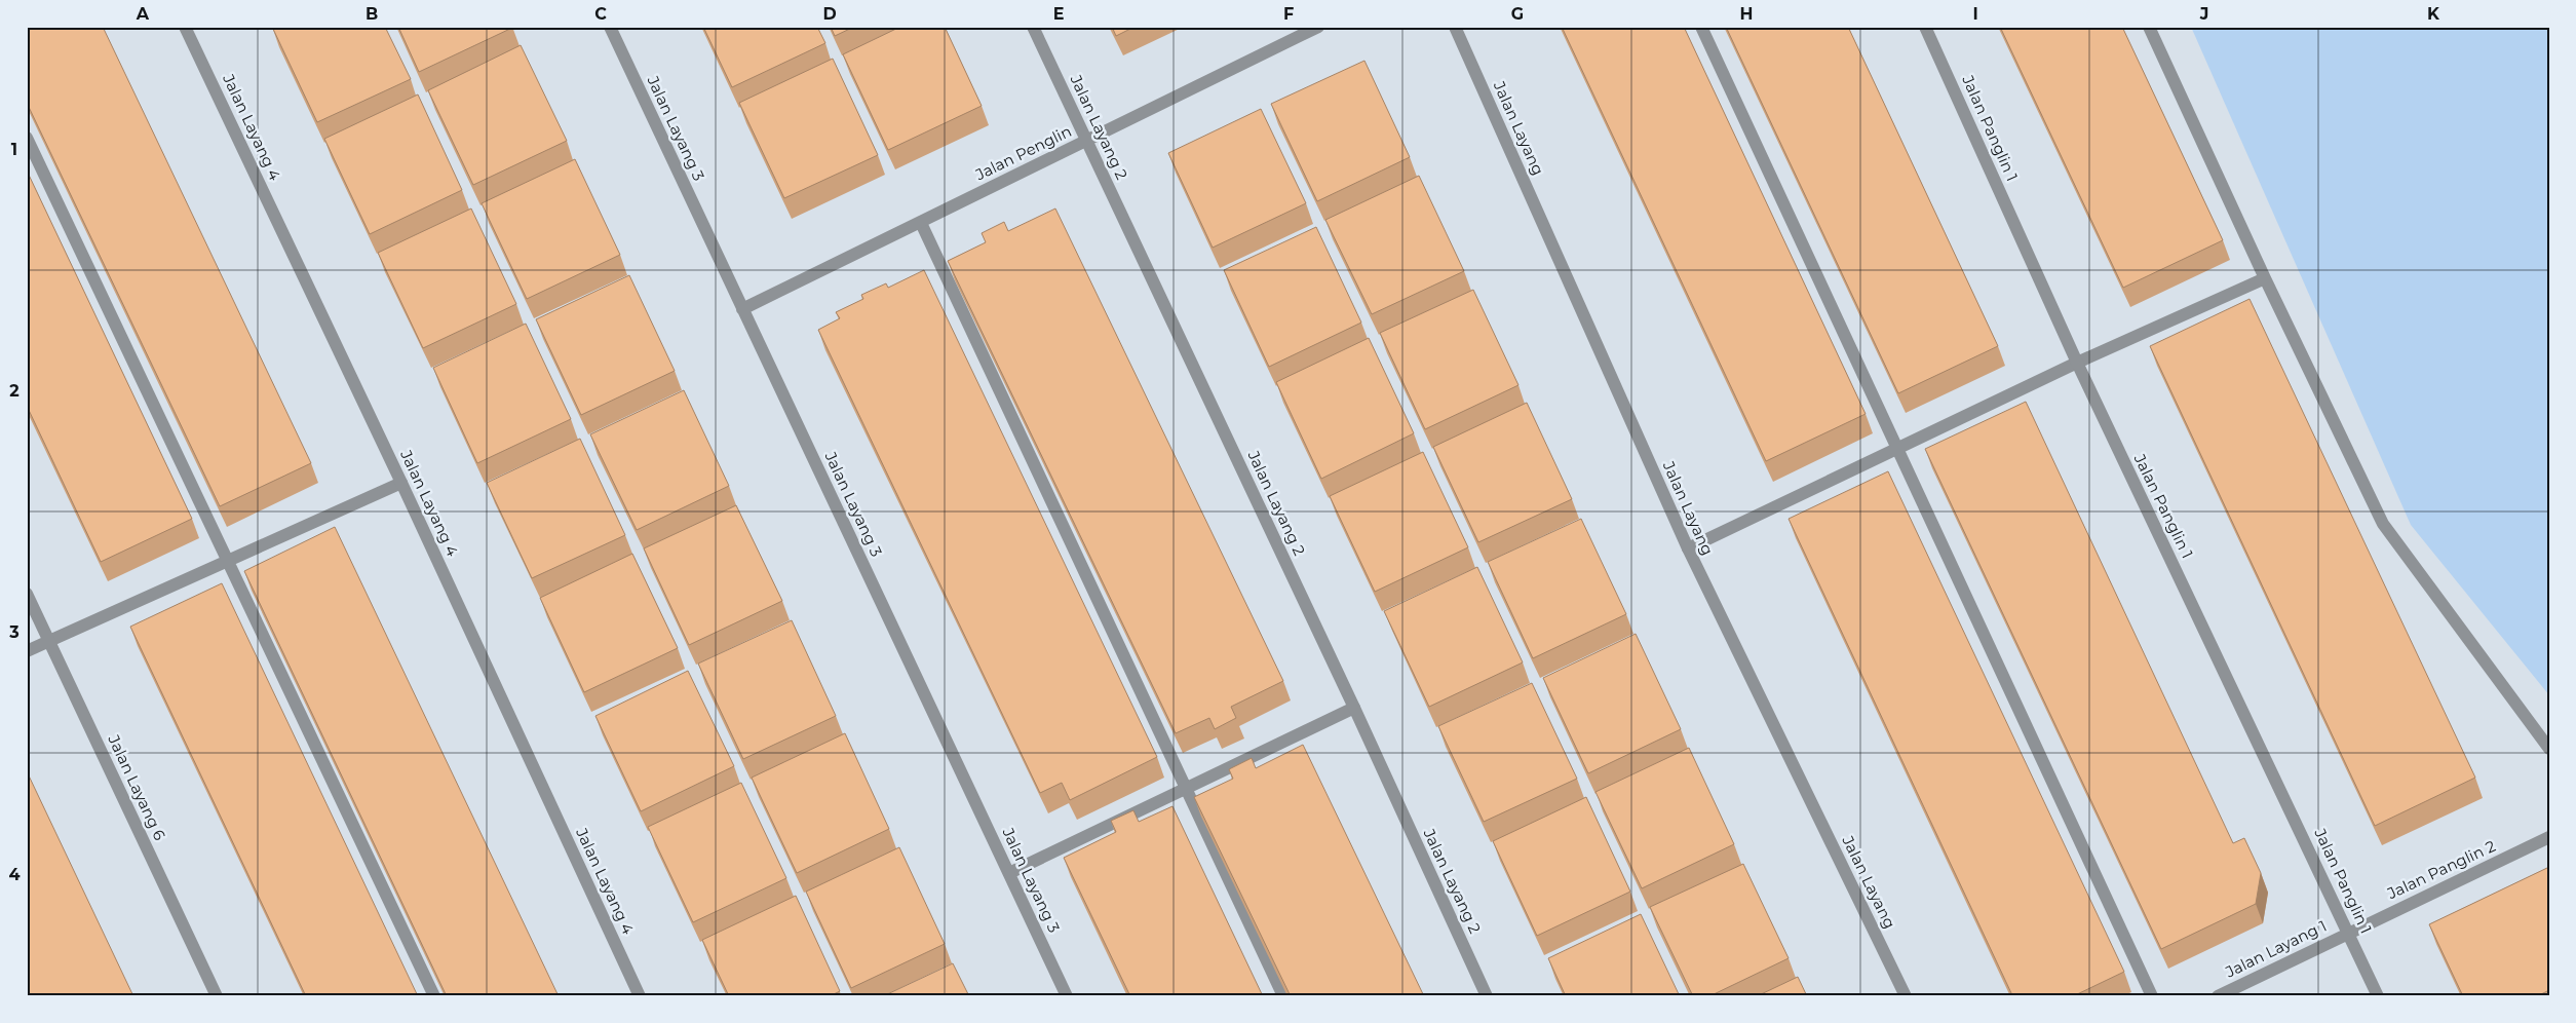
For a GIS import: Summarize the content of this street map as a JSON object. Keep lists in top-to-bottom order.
{
  "streets": {
    "street": [
      "Jalan Layang 4",
      "Jalan Layang 2",
      "Jalan Layang 3",
      "Jalan Layang",
      "Jalan Panglin 1",
      "Jalan Penglin",
      "Jalan Layang 6",
      "Jalan Panglin 2",
      "Jalan Layang 1"
    ]
  },
  "crossings": [
    ["Jalan Layang 2", "Jalan Penglin"],
    ["Jalan Layang 3", "Jalan Penglin"],
    ["Jalan Panglin 1", "Jalan Panglin 2"],
    ["Jalan Panglin 1", "Jalan Layang 1"],
    ["Jalan Panglin 2", "Jalan Layang 1"]
  ],
  "grid": {
    "columns": [
      "A",
      "B",
      "C",
      "D",
      "E",
      "F",
      "G",
      "H",
      "I",
      "J",
      "K"
    ],
    "rows": [
      "1",
      "2",
      "3",
      "4"
    ]
  }
}
